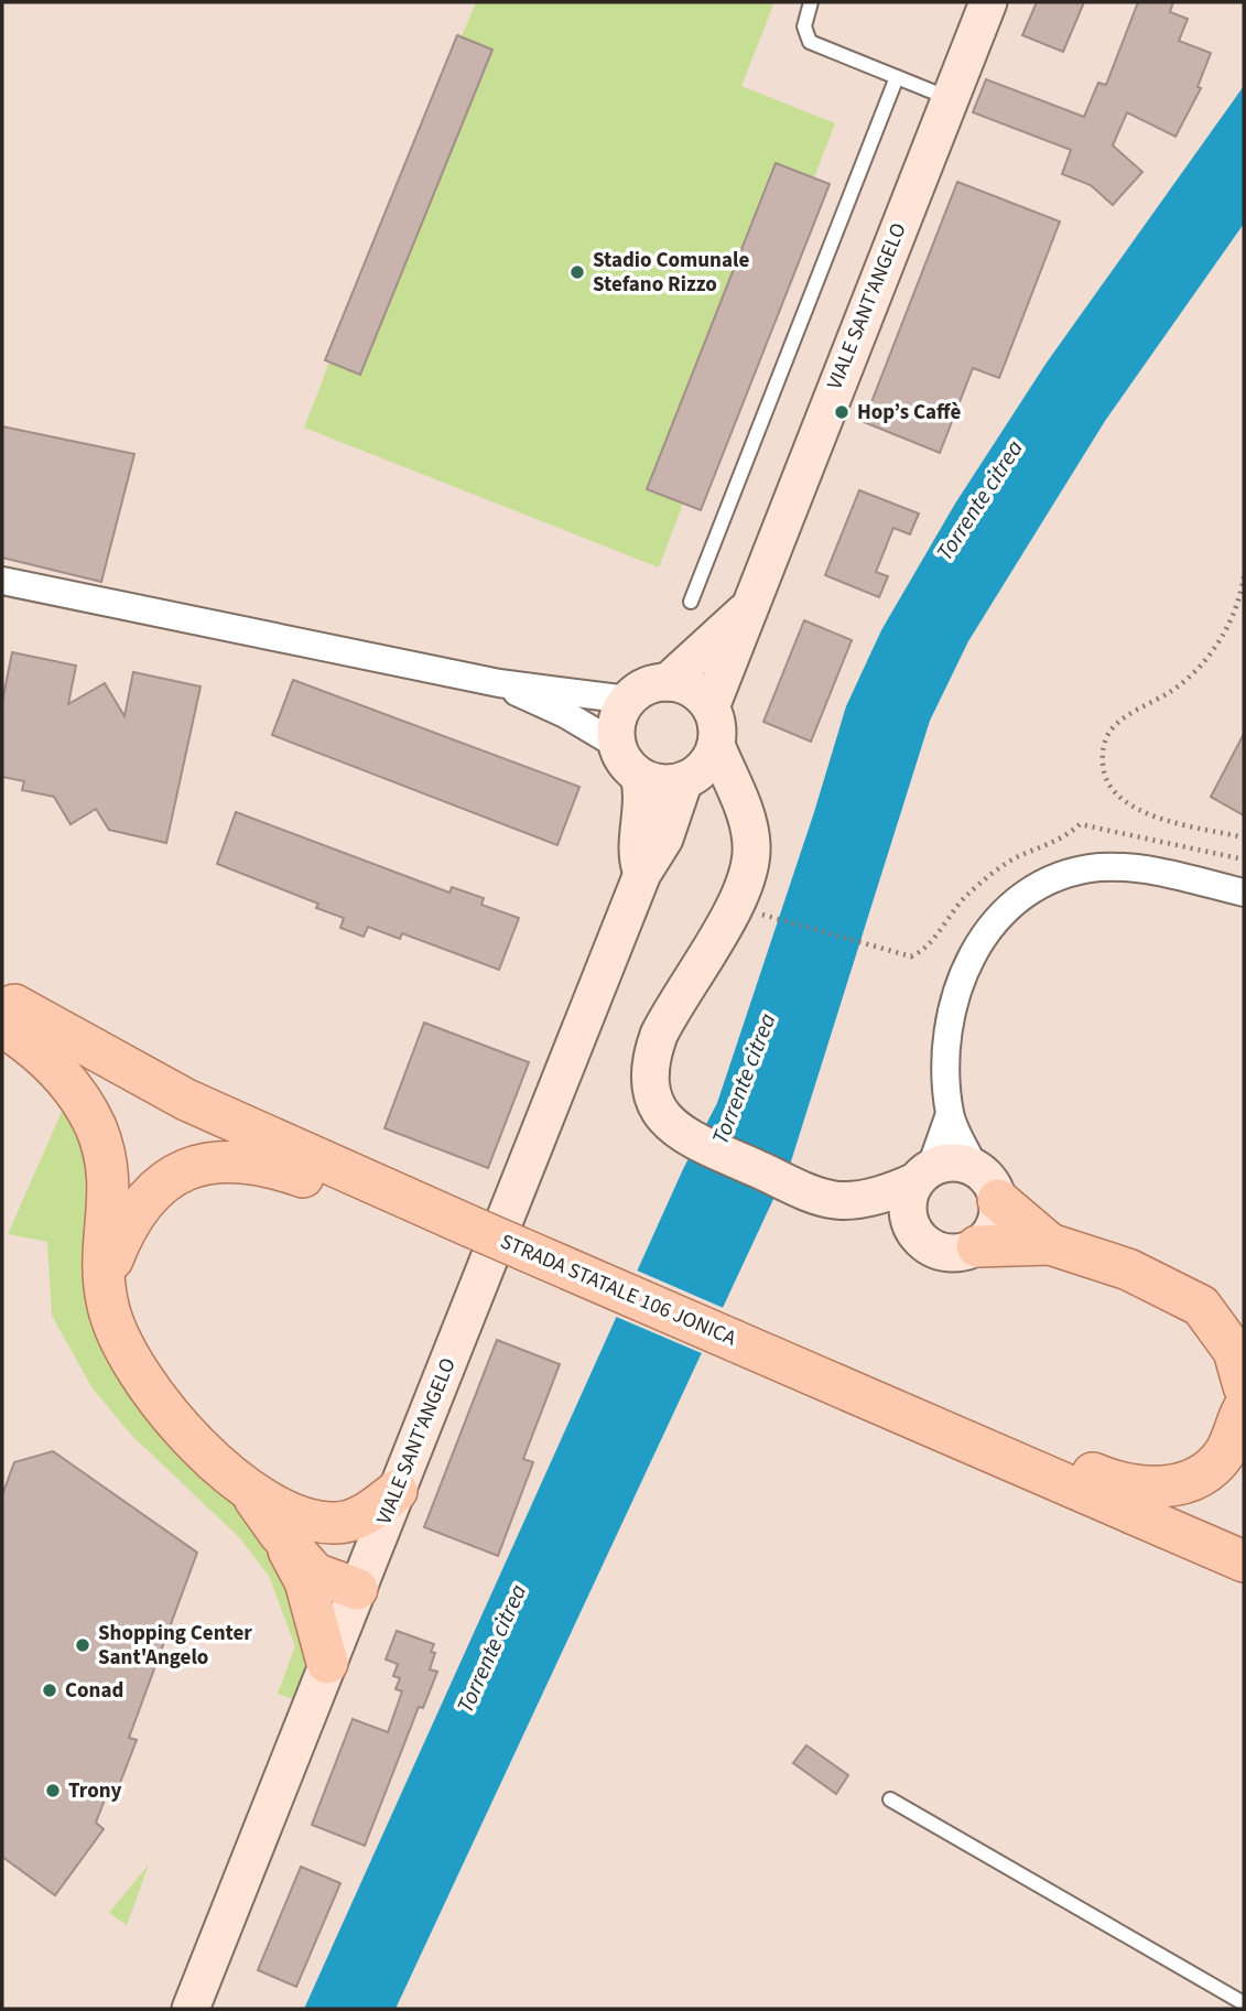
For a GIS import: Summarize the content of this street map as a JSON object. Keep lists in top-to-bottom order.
{
  "streets": {
    "main road": ["VIALE SANT'ANGELO", "STRADA STATALE 106 JONICA"]
  },
  "water": ["Torrente citrea"],
  "places": [
    "Stadio Comunale Stefano Rizzo",
    "Hop’s Caffè",
    "Shopping Center Sant'Angelo",
    "Conad",
    "Trony"
  ]
}
